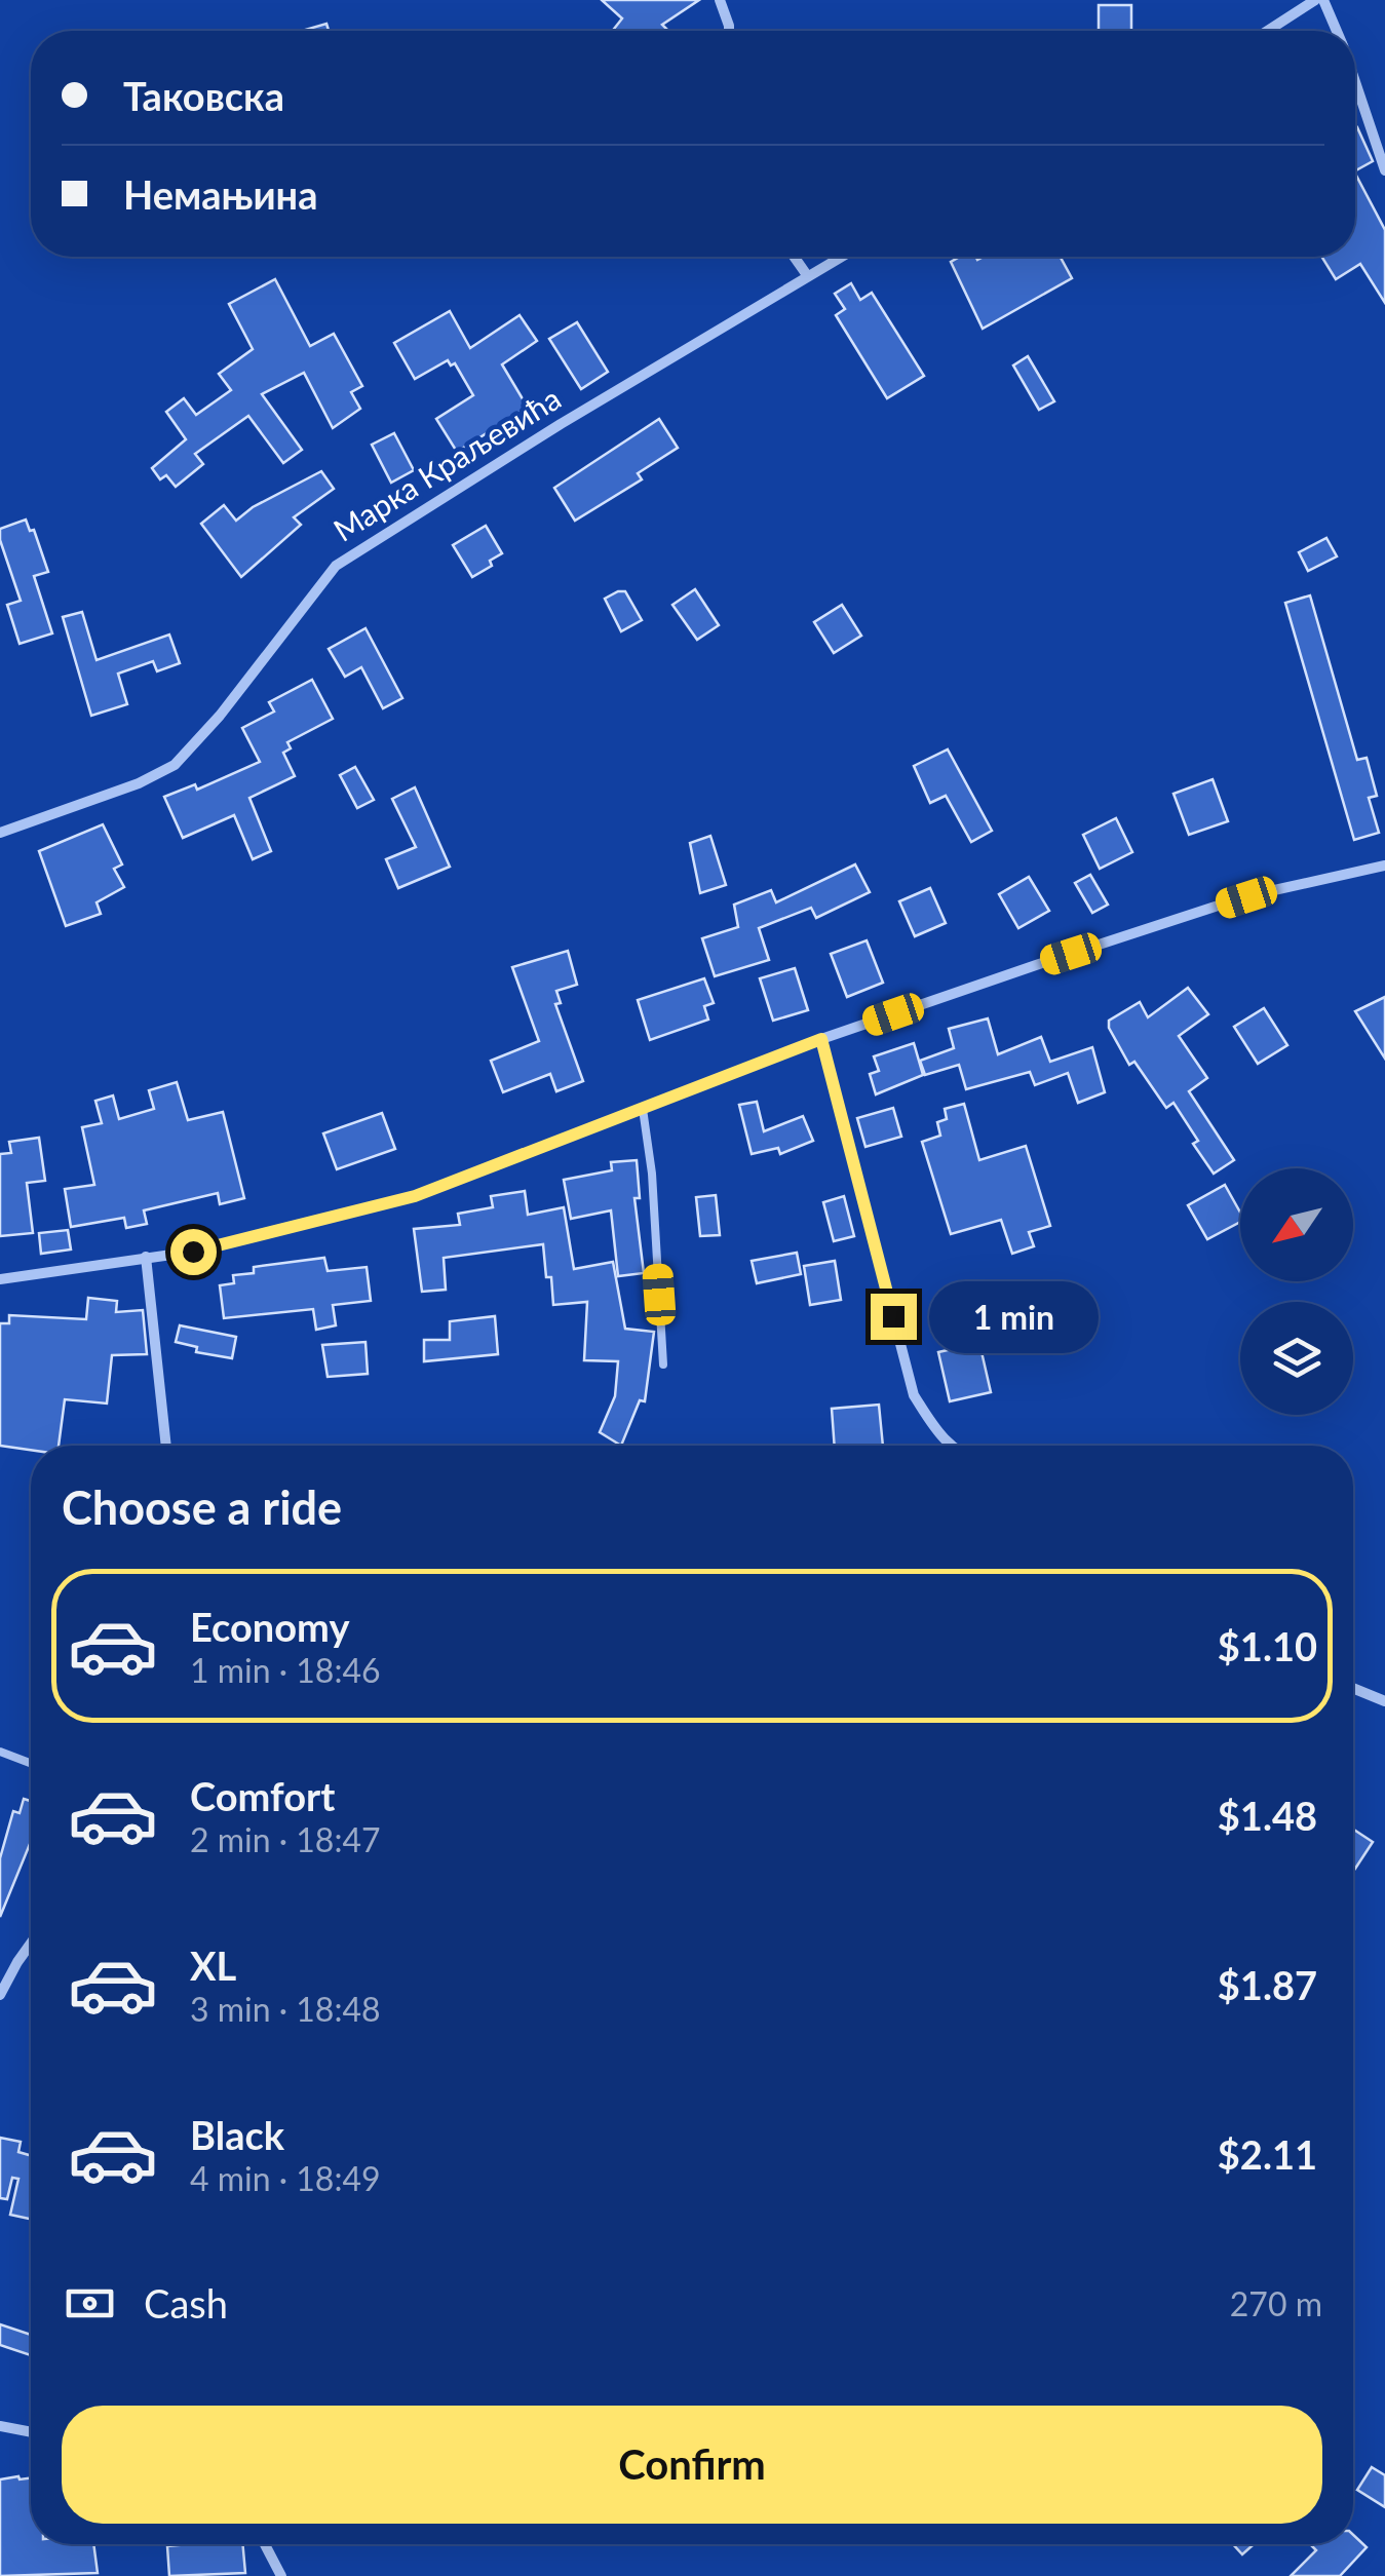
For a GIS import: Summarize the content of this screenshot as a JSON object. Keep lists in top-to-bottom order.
{
  "streets": {
    "street": ["Марка Краљевића"]
  },
  "north": "bottom left",
  "page": {
    "banner": ["Таковска", "Немањина"],
    "bubble": "1 min",
    "heading": "Choose a ride",
    "list": [
      {
        "name": "Economy",
        "note": "1 min · 18:46",
        "value": "$1.10"
      },
      {
        "name": "Comfort",
        "note": "2 min · 18:47",
        "value": "$1.48"
      },
      {
        "name": "XL",
        "note": "3 min · 18:48",
        "value": "$1.87"
      },
      {
        "name": "Black",
        "note": "4 min · 18:49",
        "value": "$2.11"
      }
    ],
    "pay": ["Cash", "270 m"],
    "buttons": "Confirm"
  }
}
